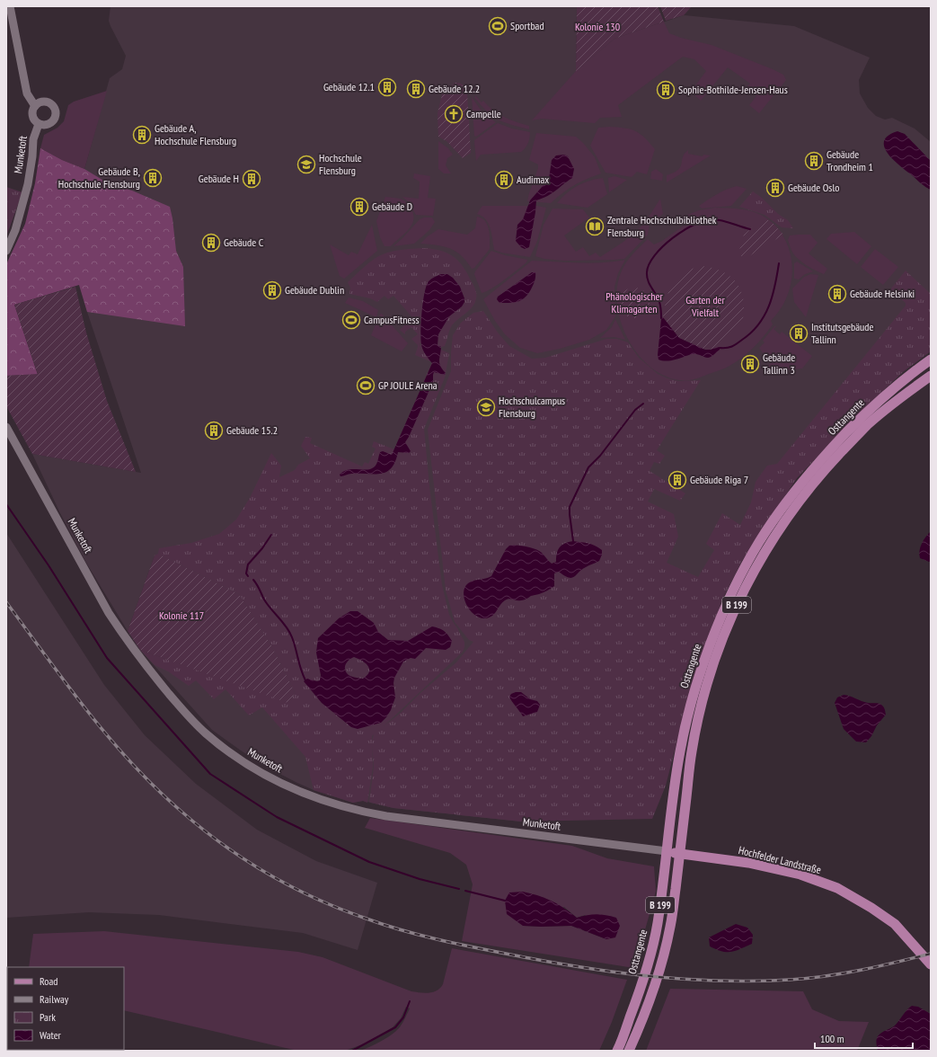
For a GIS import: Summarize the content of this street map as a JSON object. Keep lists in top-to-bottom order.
{
  "streets": {
    "main road": [
      "Munketoft",
      "Osttangente",
      "B 199",
      "Hochfelder Landstraße"
    ]
  },
  "crossings": [
    ["Munketoft", "Osttangente"],
    ["Munketoft", "Hochfelder Landstraße"],
    ["Osttangente", "Hochfelder Landstraße"]
  ],
  "parks": [
    "Kolonie 130",
    "Phänologischer Klimagarten",
    "Garten der Vielfalt",
    "Kolonie 117"
  ],
  "places": {
    "sports": ["Sportbad", "CampusFitness", "GP JOULE Arena"],
    "building": [
      "Gebäude 12.1",
      "Gebäude 12.2",
      "Sophie-Bothilde-Jensen-Haus",
      "Gebäude A, Hochschule Flensburg",
      "Gebäude Trondheim 1",
      "Gebäude B, Hochschule Flensburg",
      "Gebäude H",
      "Audimax",
      "Gebäude Oslo",
      "Gebäude D",
      "Gebäude C",
      "Gebäude Dublin",
      "Gebäude Helsinki",
      "Institutsgebäude Tallinn",
      "Gebäude Tallinn 3",
      "Gebäude 15.2",
      "Gebäude Riga 7"
    ],
    "church": ["Campelle"],
    "school or university": ["Hochschule Flensburg", "Hochschulcampus Flensburg"],
    "library": ["Zentrale Hochschulbibliothek Flensburg"]
  },
  "legend": [
    "Road",
    "Railway",
    "Park",
    "Water"
  ],
  "scale_bar": "100 m"
}
